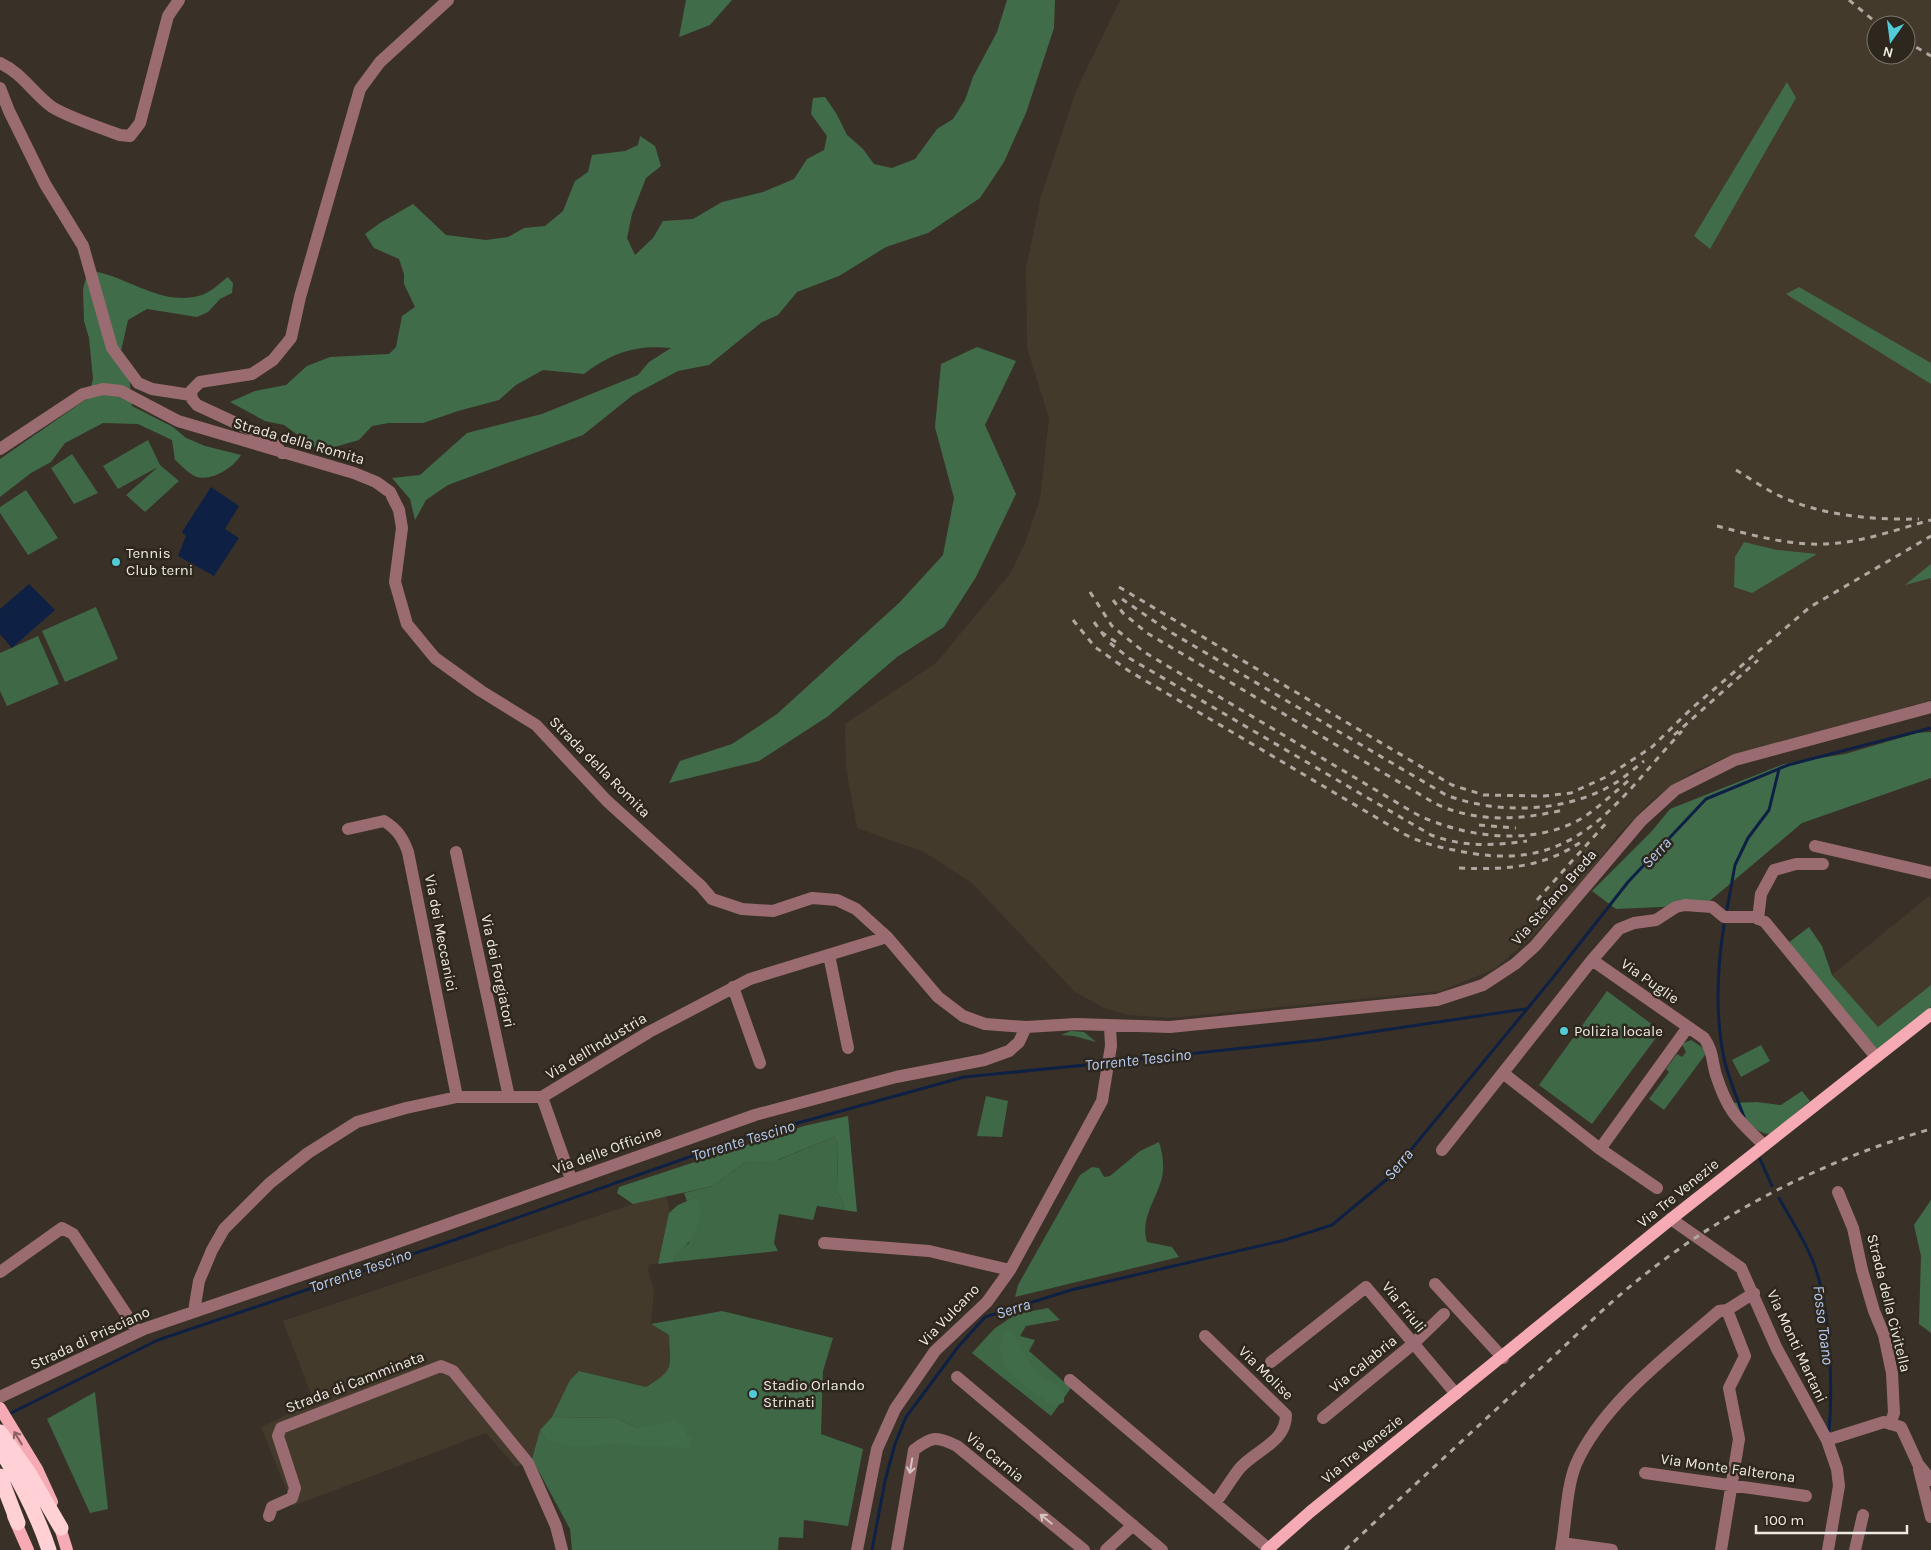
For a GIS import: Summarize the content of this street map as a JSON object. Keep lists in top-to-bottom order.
{
  "streets": {
    "main road": ["Via Tre Venezie"],
    "street": [
      "Strada della Romita",
      "Via Stefano Breda",
      "Via dei Meccanici",
      "Via dei Forgiatori",
      "Via Puglie",
      "Via dell'Industria",
      "Via delle Officine",
      "Strada della Civitella",
      "Via Friuli",
      "Via Vulcano",
      "Strada di Prisciano",
      "Via Monti Martani",
      "Via Calabria",
      "Via Molise",
      "Strada di Camminata",
      "Via Carnia",
      "Via Monte Falterona"
    ]
  },
  "crossings": [
    ["Strada della Romita", "Via Stefano Breda"],
    ["Strada della Romita", "Via dell'Industria"],
    ["Strada della Romita", "Via delle Officine"],
    ["Strada della Romita", "Via Vulcano"],
    ["Via Stefano Breda", "Via Vulcano"],
    ["Via dei Meccanici", "Via dell'Industria"],
    ["Via dei Forgiatori", "Via dell'Industria"],
    ["Via Puglie", "Via Tre Venezie"],
    ["Via dell'Industria", "Via delle Officine"],
    ["Via dell'Industria", "Strada di Prisciano"],
    ["Via delle Officine", "Strada di Prisciano"],
    ["Via Tre Venezie", "Via Friuli"],
    ["Via Tre Venezie", "Via Monti Martani"],
    ["Via Friuli", "Via Calabria"]
  ],
  "water": ["Serra", "Torrente Tescino", "Fosso Toano"],
  "places": ["Tennis Club terni", "Polizia locale", "Stadio Orlando Strinati"],
  "scale_bar": "100 m",
  "north": "bottom"
}
